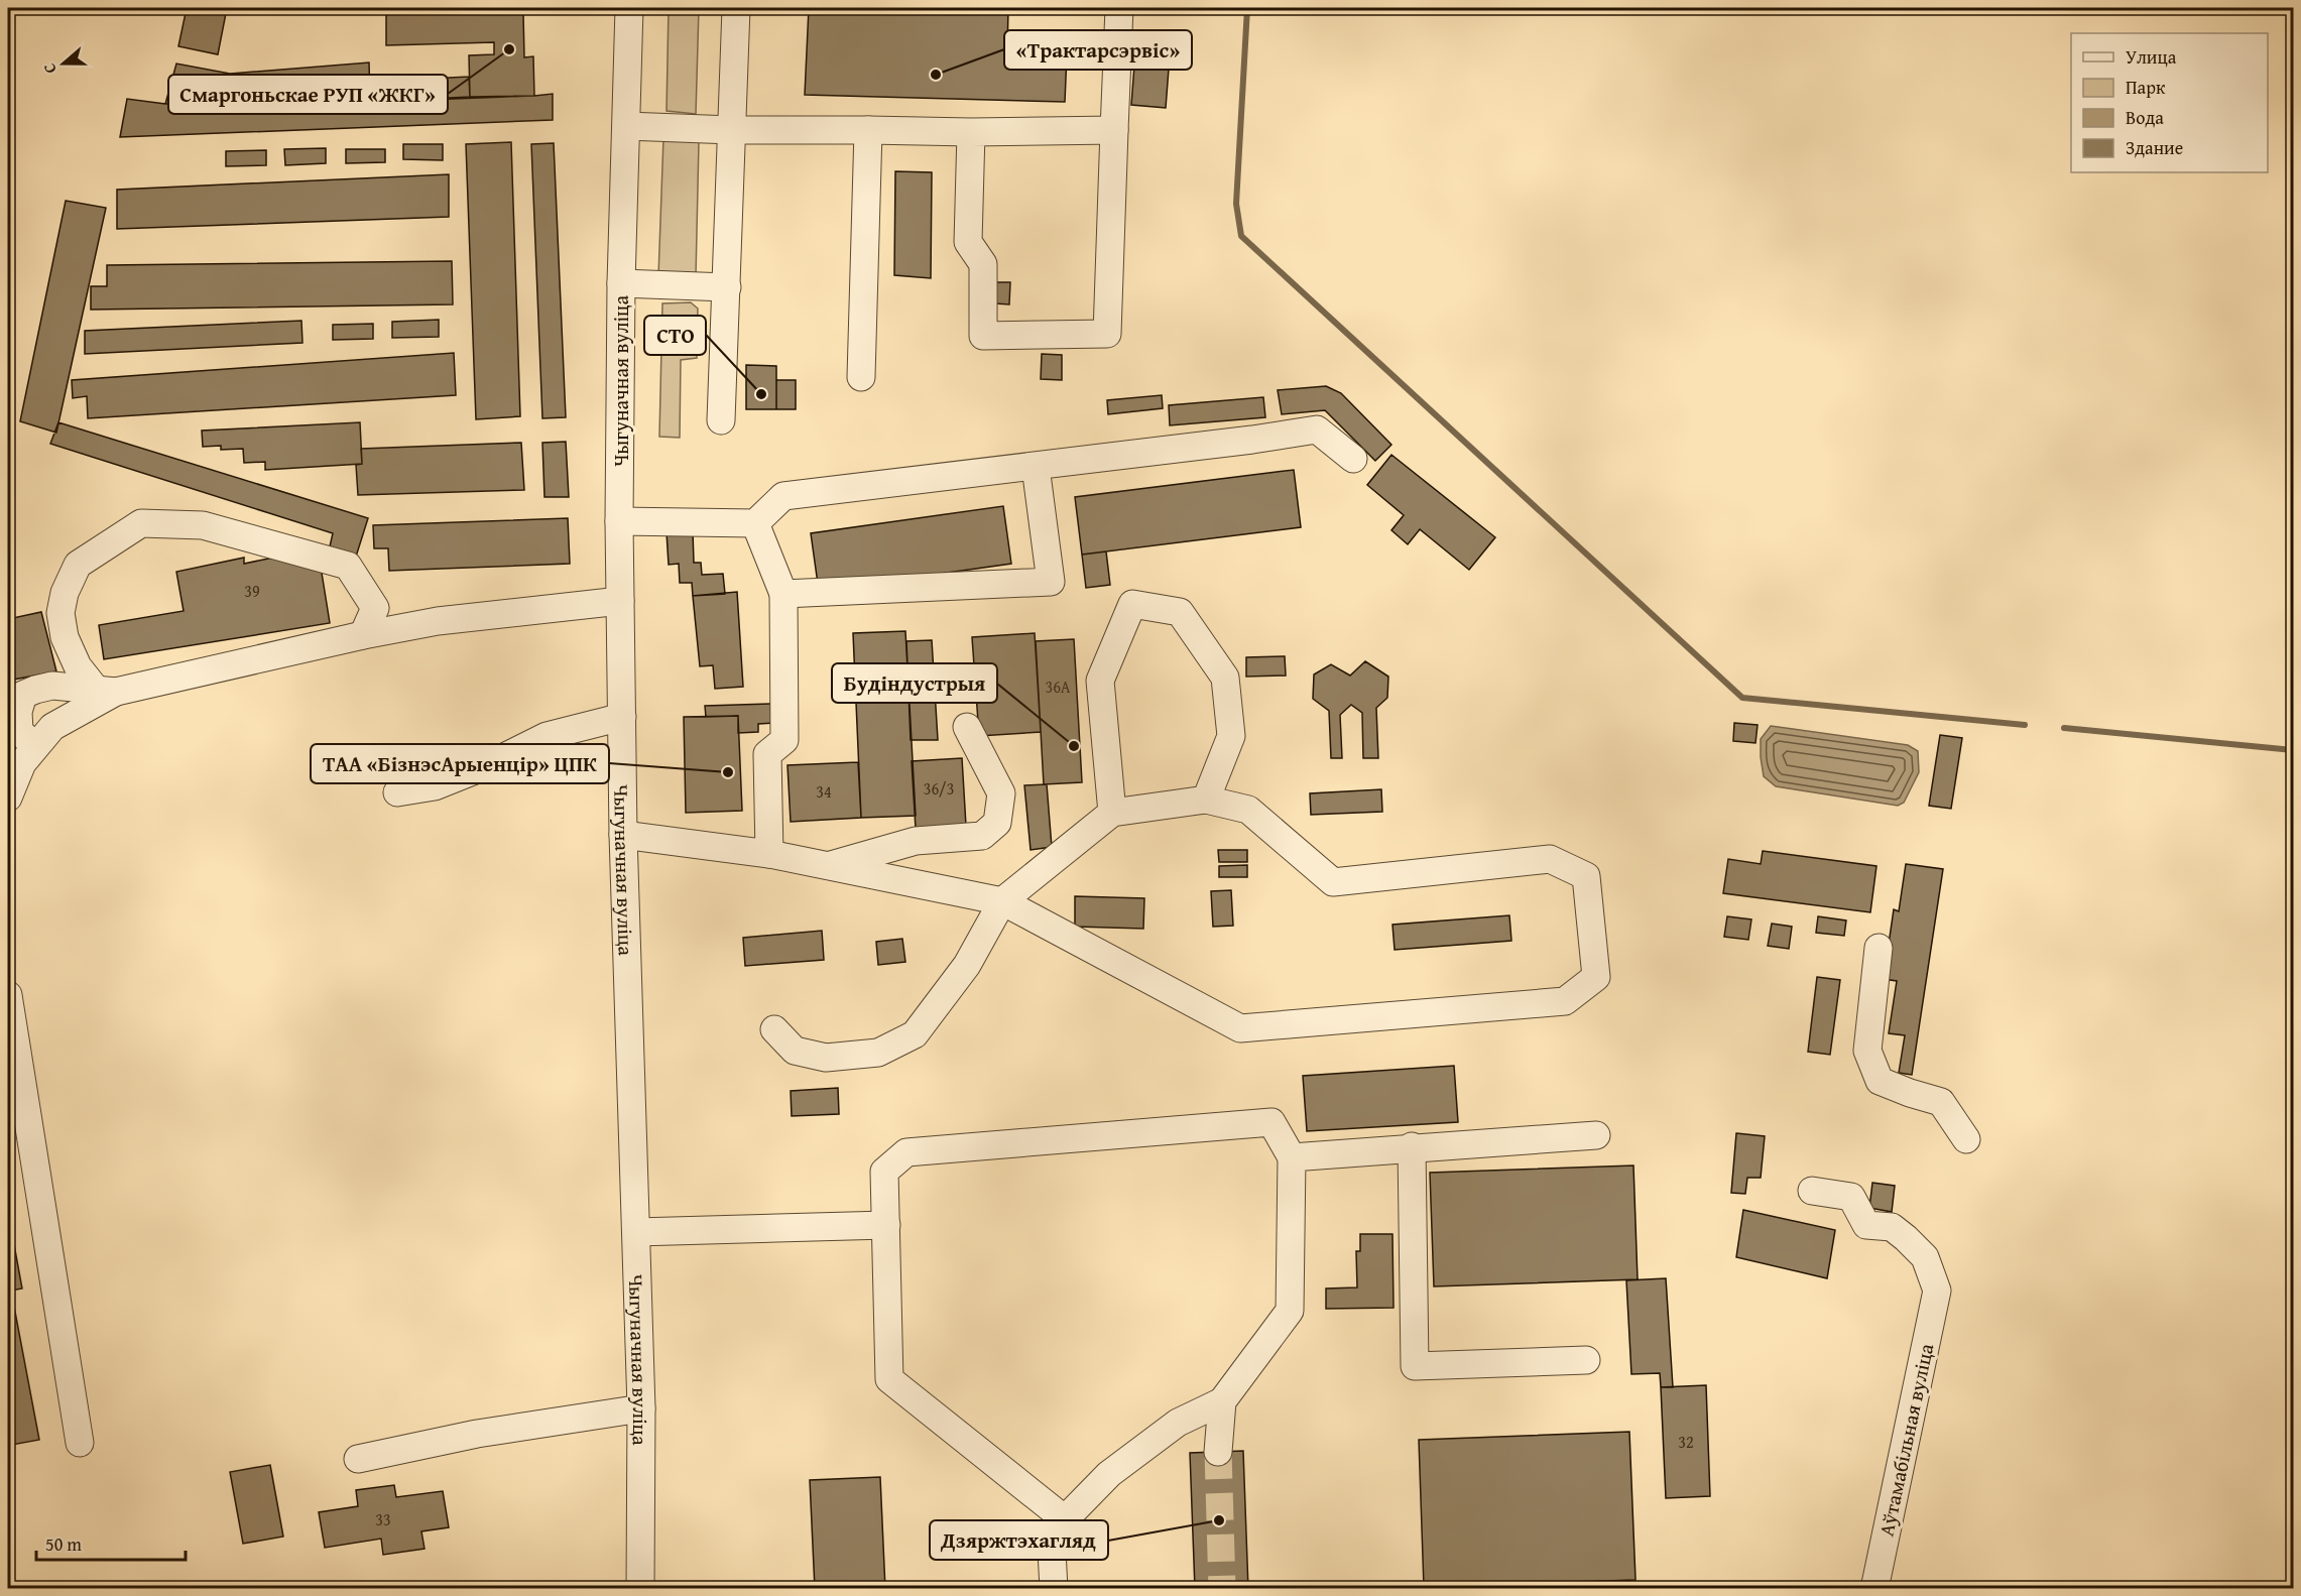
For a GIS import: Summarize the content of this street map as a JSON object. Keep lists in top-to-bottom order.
{
  "streets": {
    "street": ["Чыгуначная вуліца", "Аўтамабільная вуліца"]
  },
  "places": [
    "Смаргоньскае РУП «ЖКГ»",
    "«Трактарсэрвіс»",
    "СТО",
    "Будіндустрыя",
    "ТАА «БізнэсАрыенцір» ЦПК",
    "Дзяржтэхагляд"
  ],
  "house_numbers": [
    "39",
    "36А",
    "36/3",
    "34",
    "32",
    "33"
  ],
  "legend": [
    "Улица",
    "Парк",
    "Вода",
    "Здание"
  ],
  "scale_bar": "50 m",
  "north": "left"
}
